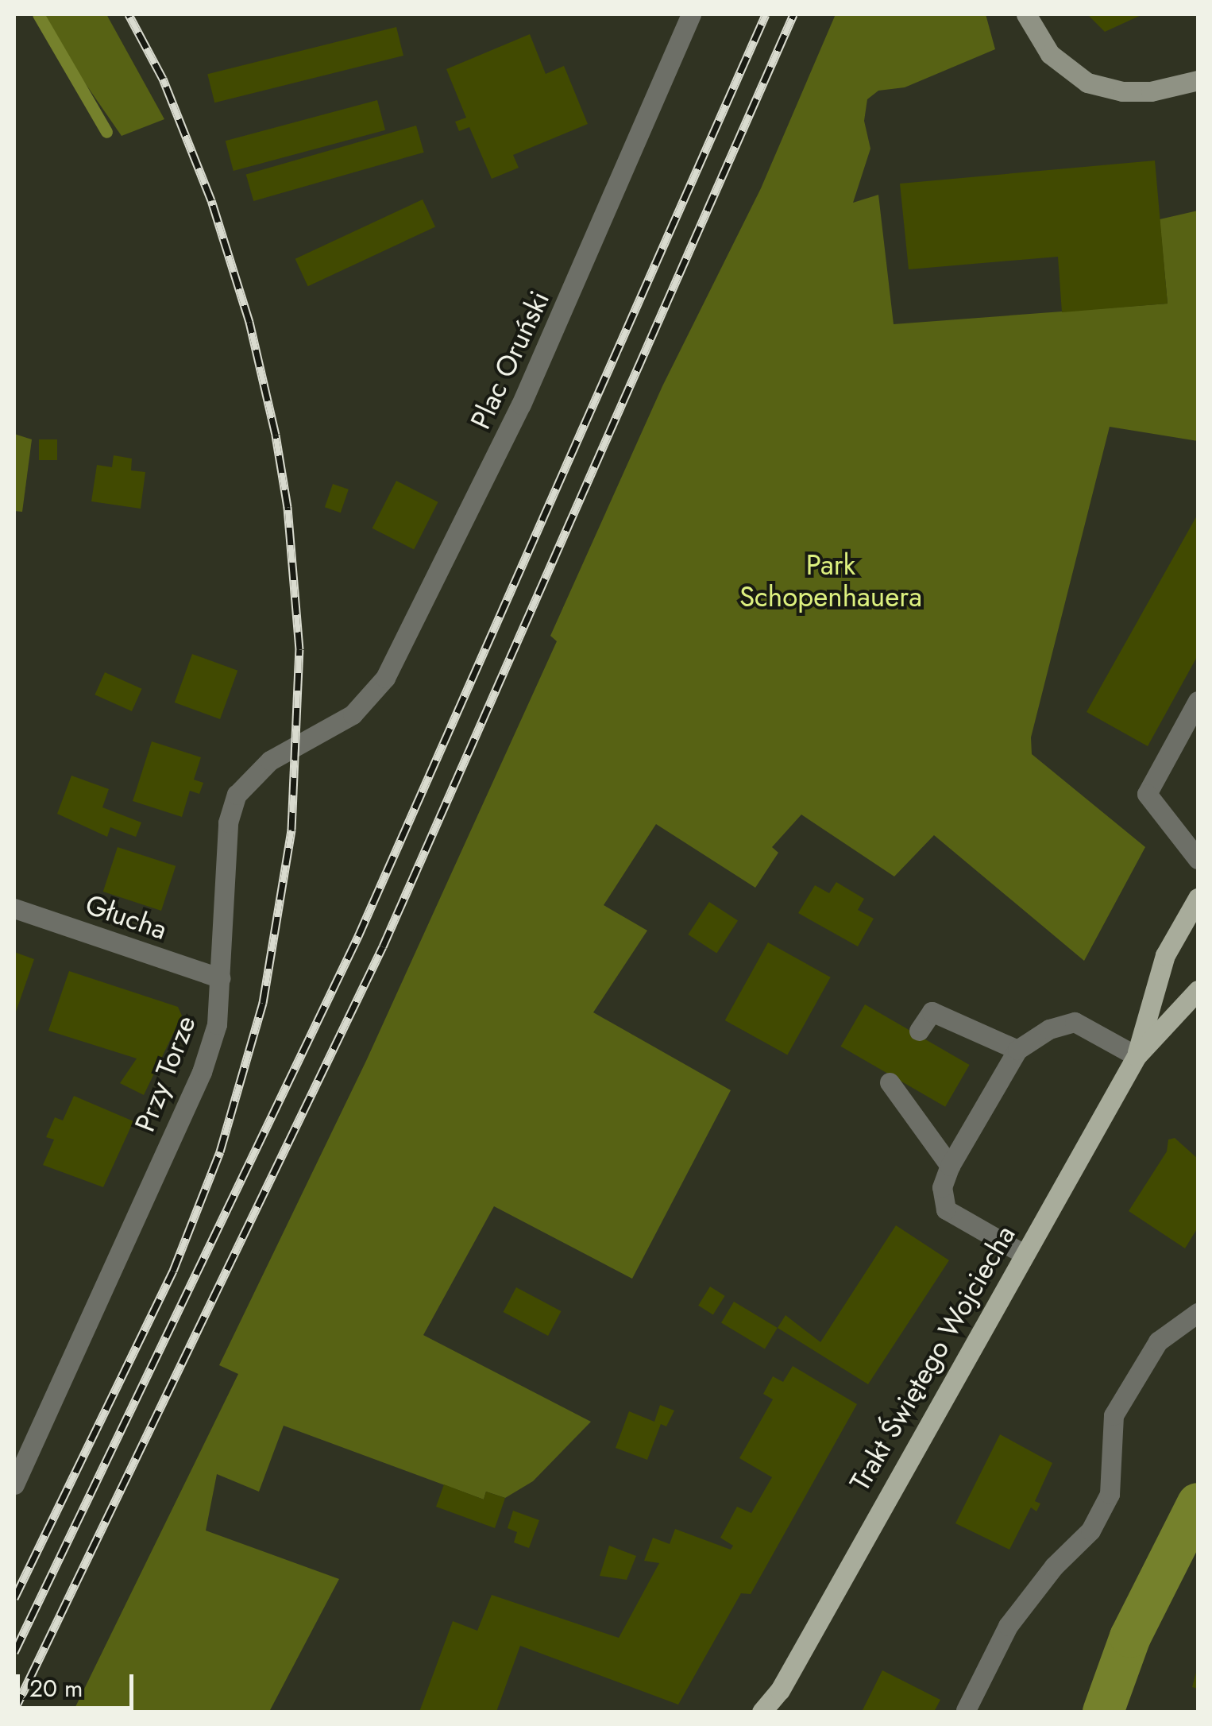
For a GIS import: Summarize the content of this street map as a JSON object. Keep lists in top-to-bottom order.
{
  "streets": {
    "main road": ["Trakt Świętego Wojciecha"],
    "street": ["Plac Oruński", "Głucha", "Przy Torze"]
  },
  "crossings": [
    ["Plac Oruński", "Przy Torze"],
    ["Głucha", "Przy Torze"]
  ],
  "parks": ["Park Schopenhauera"],
  "scale_bar": "20 m"
}
